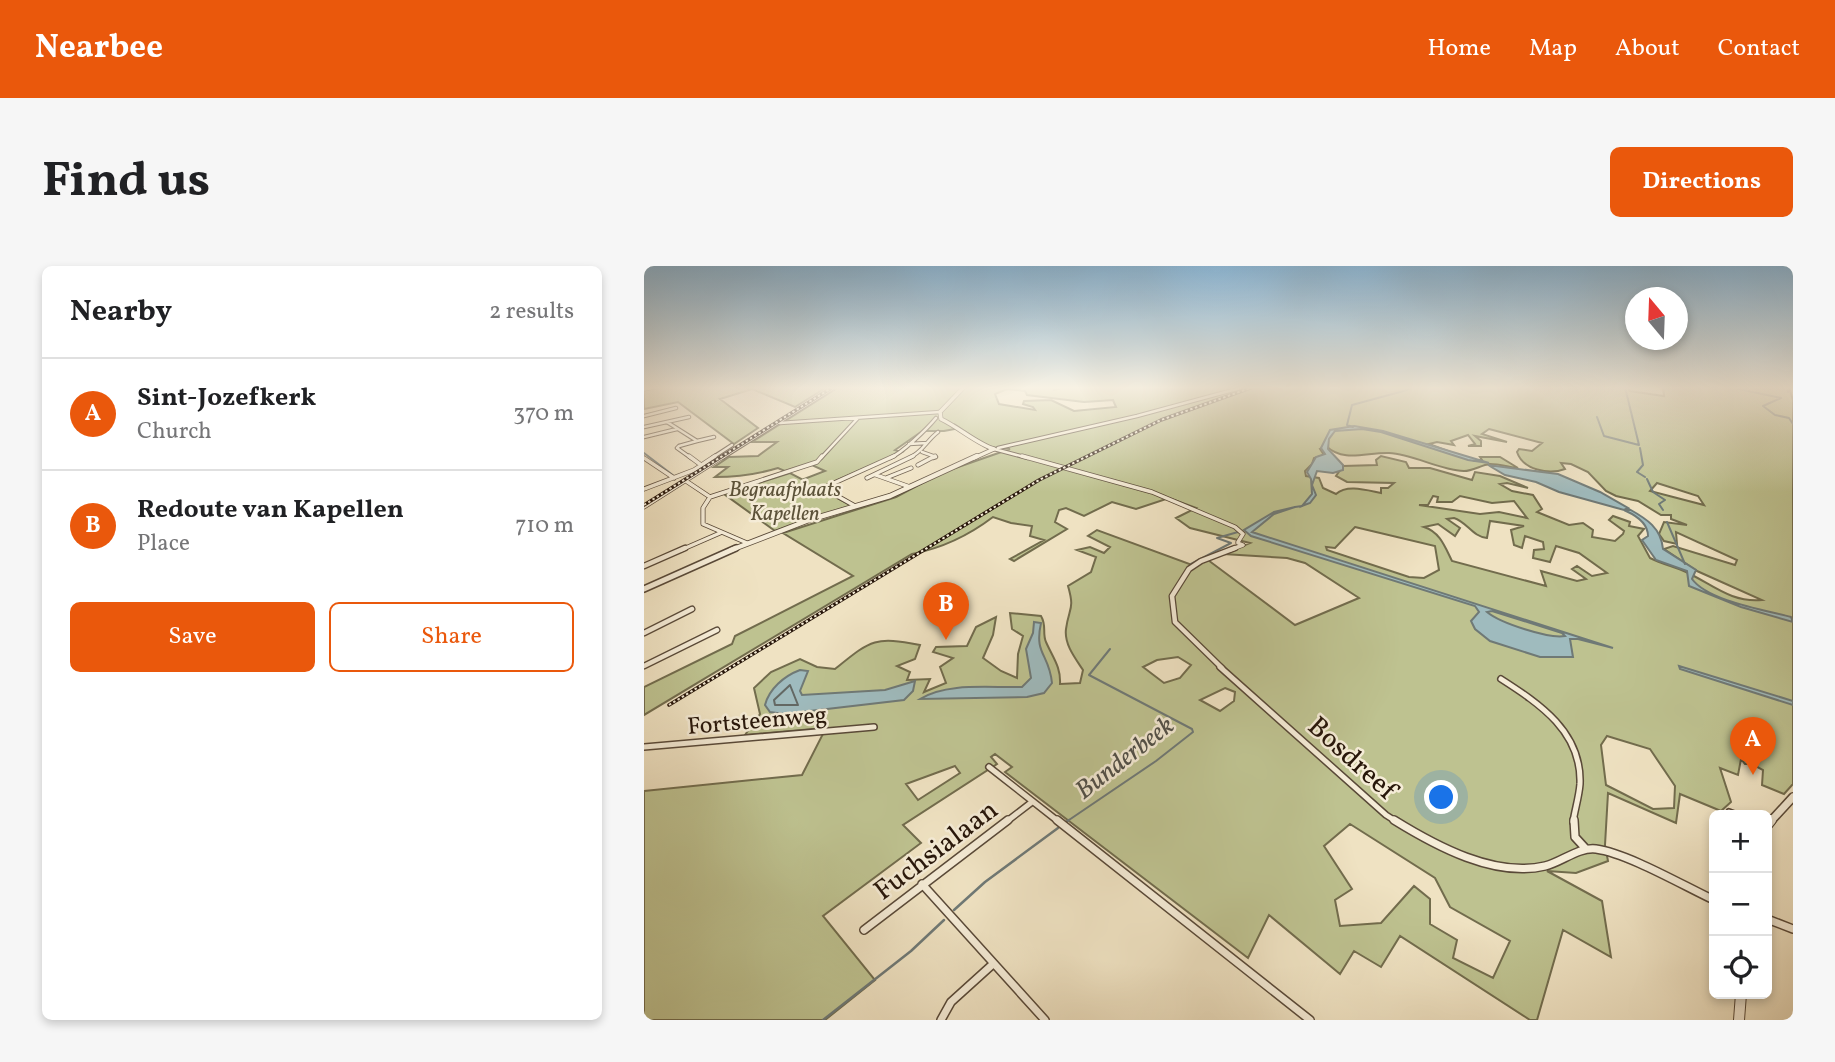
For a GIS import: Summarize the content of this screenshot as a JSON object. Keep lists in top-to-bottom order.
{
  "streets": {
    "street": ["Fortsteenweg", "Bosdreef", "Fuchsialaan"]
  },
  "water": ["Bunderbeek"],
  "parks": ["Begraafplaats Kapellen"],
  "north": "top",
  "page": {
    "header": "Nearbee",
    "nav": [
      "Home",
      "Map",
      "About",
      "Contact"
    ],
    "buttons": [
      "Directions",
      ["Save", "Share"]
    ],
    "title": "Find us",
    "heading": ["Nearby", "2 results"],
    "list": [
      {
        "mark": "A",
        "name": "Sint-Jozefkerk",
        "note": "Church",
        "value": "370 m"
      },
      {
        "mark": "B",
        "name": "Redoute van Kapellen",
        "note": "Place",
        "value": "710 m"
      }
    ],
    "pins": ["B", "A"],
    "map_buttons": ["+", "−"]
  }
}
